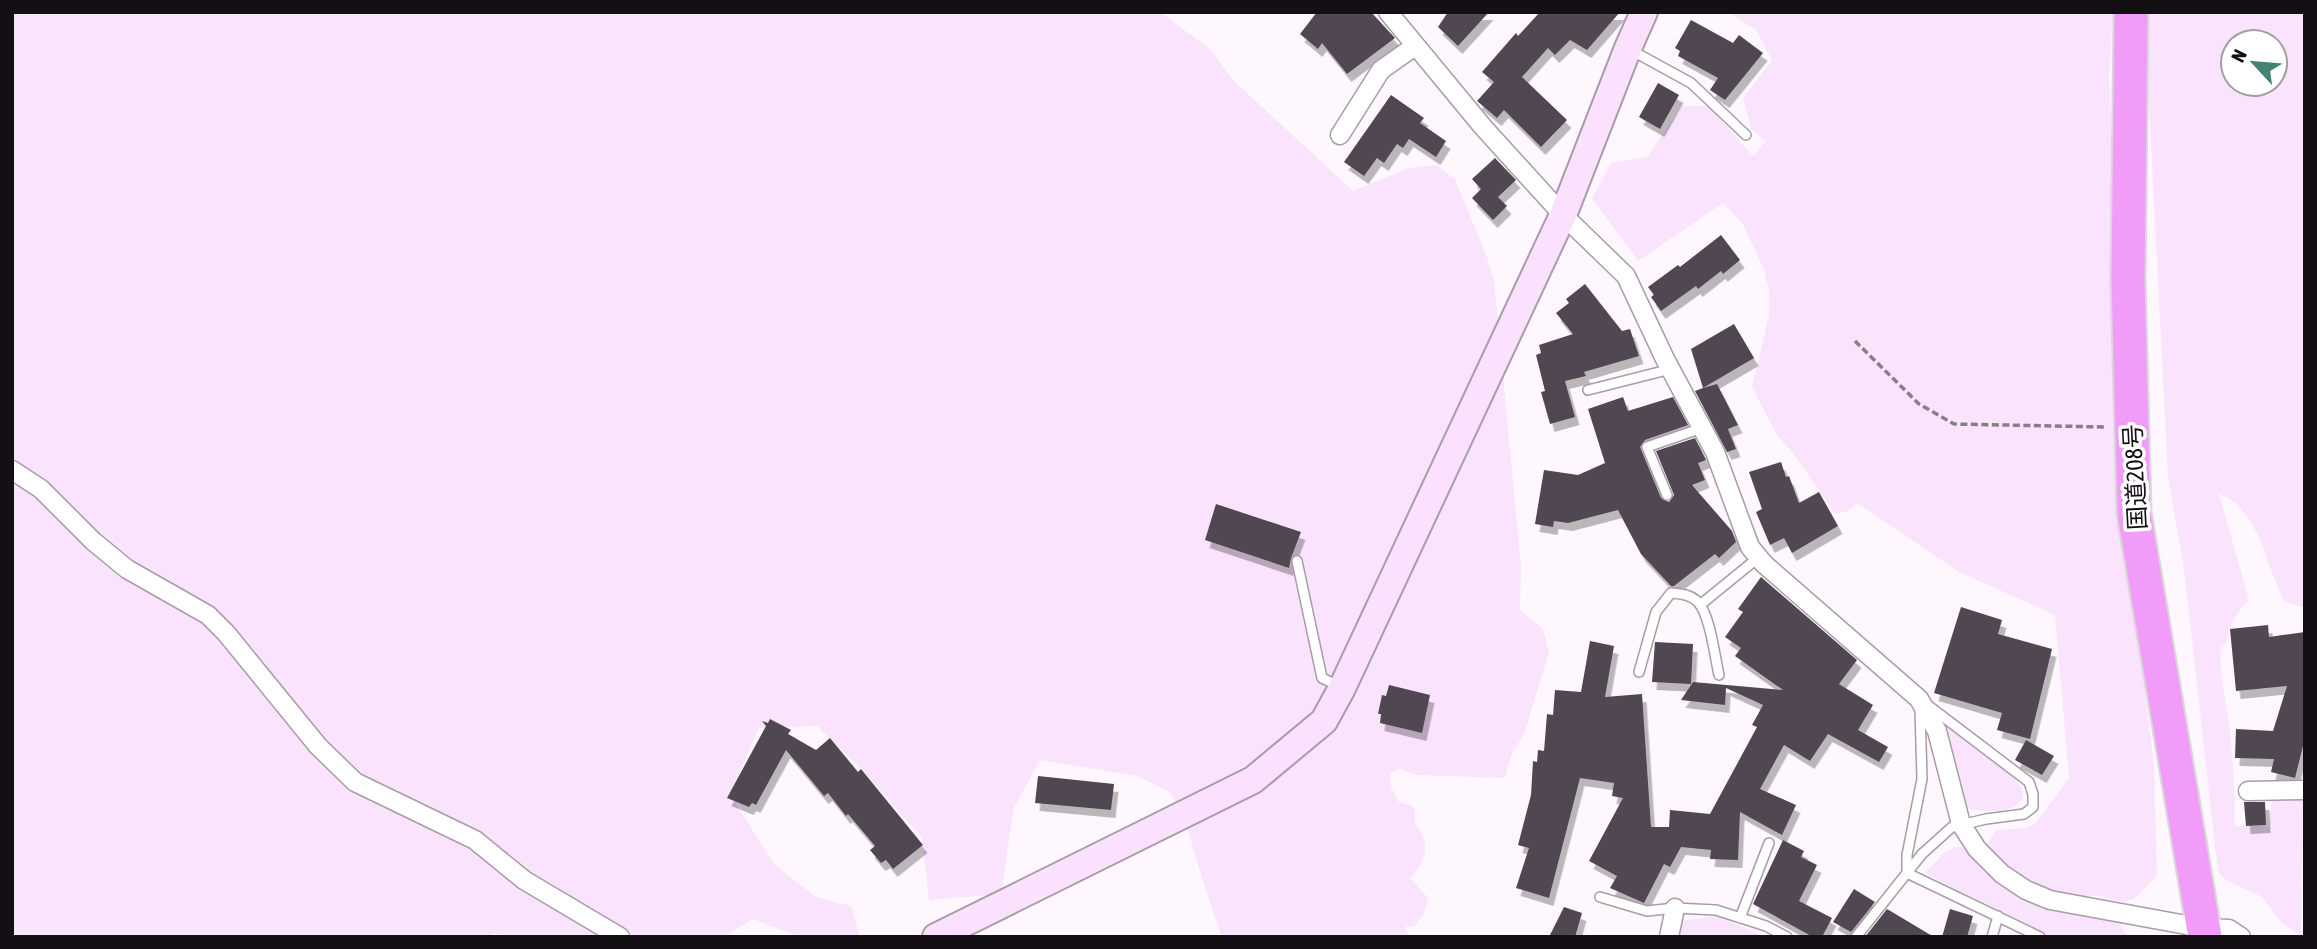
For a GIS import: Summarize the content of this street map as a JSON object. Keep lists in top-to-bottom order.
{
  "streets": {
    "highway": ["国道208号"]
  },
  "north": "top left"
}
